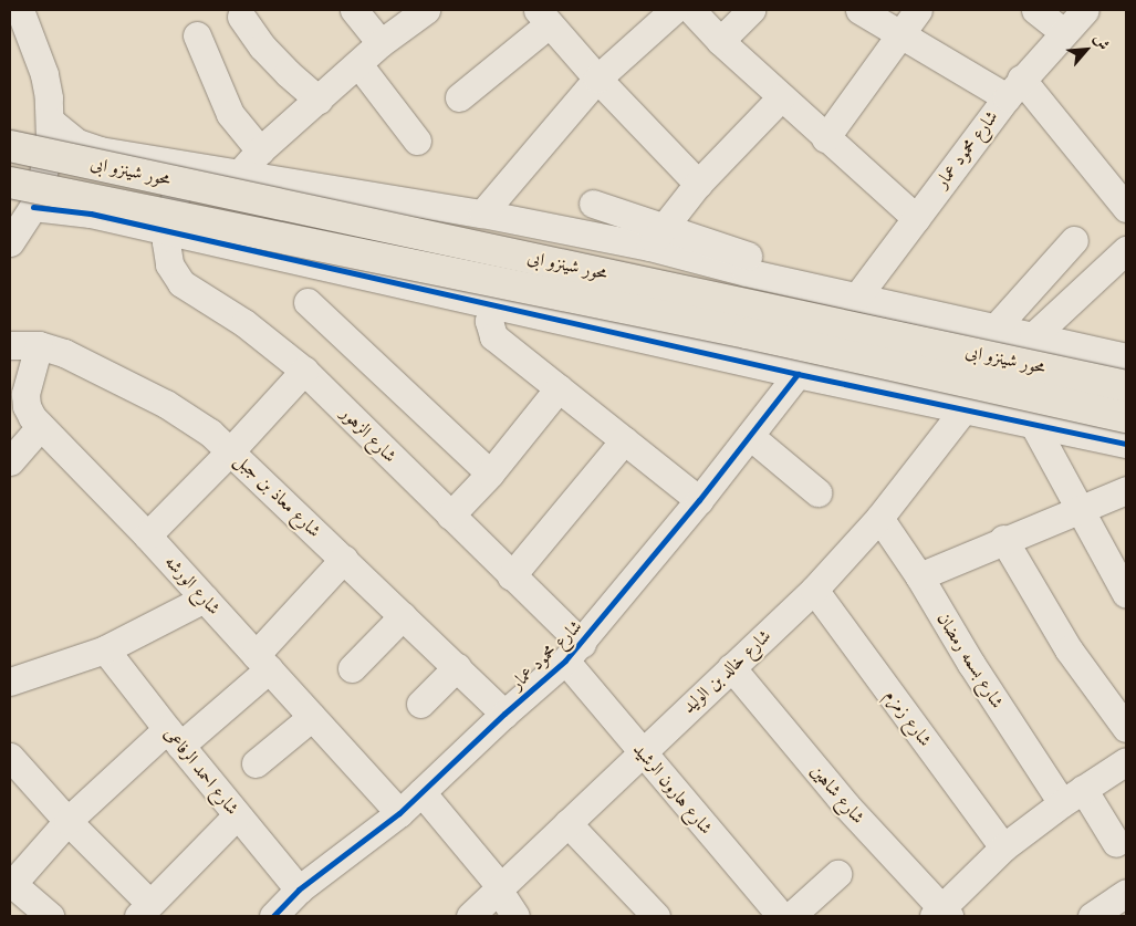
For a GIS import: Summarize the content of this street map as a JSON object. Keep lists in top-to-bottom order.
{
  "streets": {
    "main road": ["محور شينزو ابى"],
    "street": [
      "شارع محمود عمار",
      "شارع الزهور",
      "شارع معاذ بن جبل",
      "شارع الورشه",
      "شارع بسمه رمضان",
      "شارع خالد بن الوليد",
      "شارع زمزم",
      "شارع احمد الرفاعى",
      "شارع هارون الرشيد",
      "شارع شاهين"
    ]
  },
  "crossings": [
    ["شارع محمود عمار", "شارع الزهور"],
    ["شارع محمود عمار", "شارع معاذ بن جبل"],
    ["شارع محمود عمار", "شارع الورشه"],
    ["شارع محمود عمار", "شارع احمد الرفاعى"],
    ["شارع محمود عمار", "شارع هارون الرشيد"],
    ["شارع الزهور", "شارع هارون الرشيد"],
    ["شارع معاذ بن جبل", "شارع الورشه"],
    ["شارع بسمه رمضان", "شارع خالد بن الوليد"],
    ["شارع خالد بن الوليد", "شارع زمزم"],
    ["شارع خالد بن الوليد", "شارع هارون الرشيد"],
    ["شارع خالد بن الوليد", "شارع شاهين"]
  ],
  "north": "top right"
}
